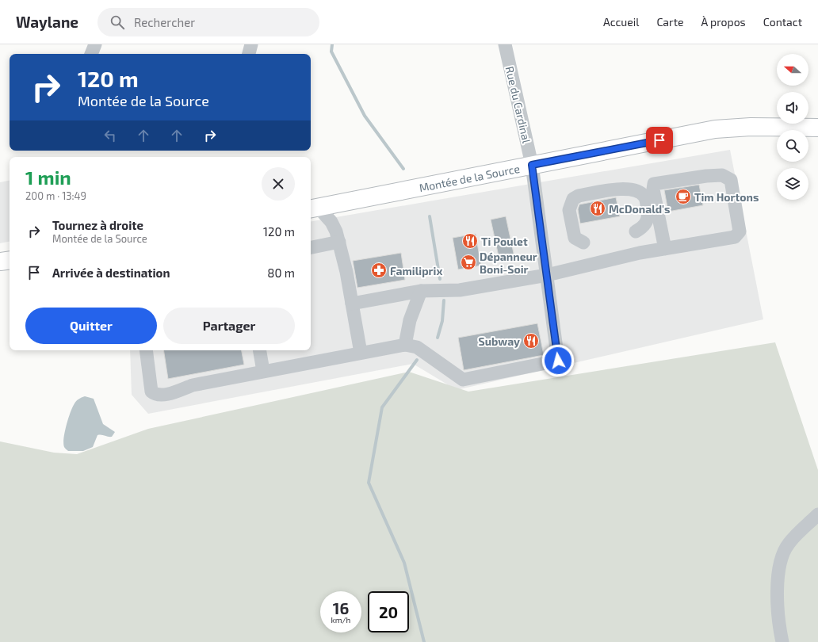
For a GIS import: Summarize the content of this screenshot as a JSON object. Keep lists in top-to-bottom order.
{
  "streets": {
    "main road": ["Montée de la Source"],
    "street": ["Rue du Cardinal"]
  },
  "crossings": [
    ["Rue du Cardinal", "Montée de la Source"]
  ],
  "places": {
    "cafe": ["Tim Hortons"],
    "restaurant": ["McDonald's", "Ti Poulet", "Subway"],
    "supermarket": ["Dépanneur Boni-Soir"],
    "pharmacy": ["Familiprix"]
  },
  "north": "left",
  "page": {
    "header": "Waylane",
    "search": "Rechercher",
    "nav": [
      "Accueil",
      "Carte",
      "À propos",
      "Contact"
    ],
    "turn": ["120 m", "Montée de la Source"],
    "heading": ["1 min", "200 m · 13:49"],
    "list": [
      {
        "name": "Tournez à droite",
        "note": "Montée de la Source",
        "value": "120 m"
      },
      {
        "name": "Arrivée à destination",
        "value": "80 m"
      }
    ],
    "buttons": ["Quitter", "Partager"],
    "speed": "16 km/h",
    "limit": "20"
  }
}
